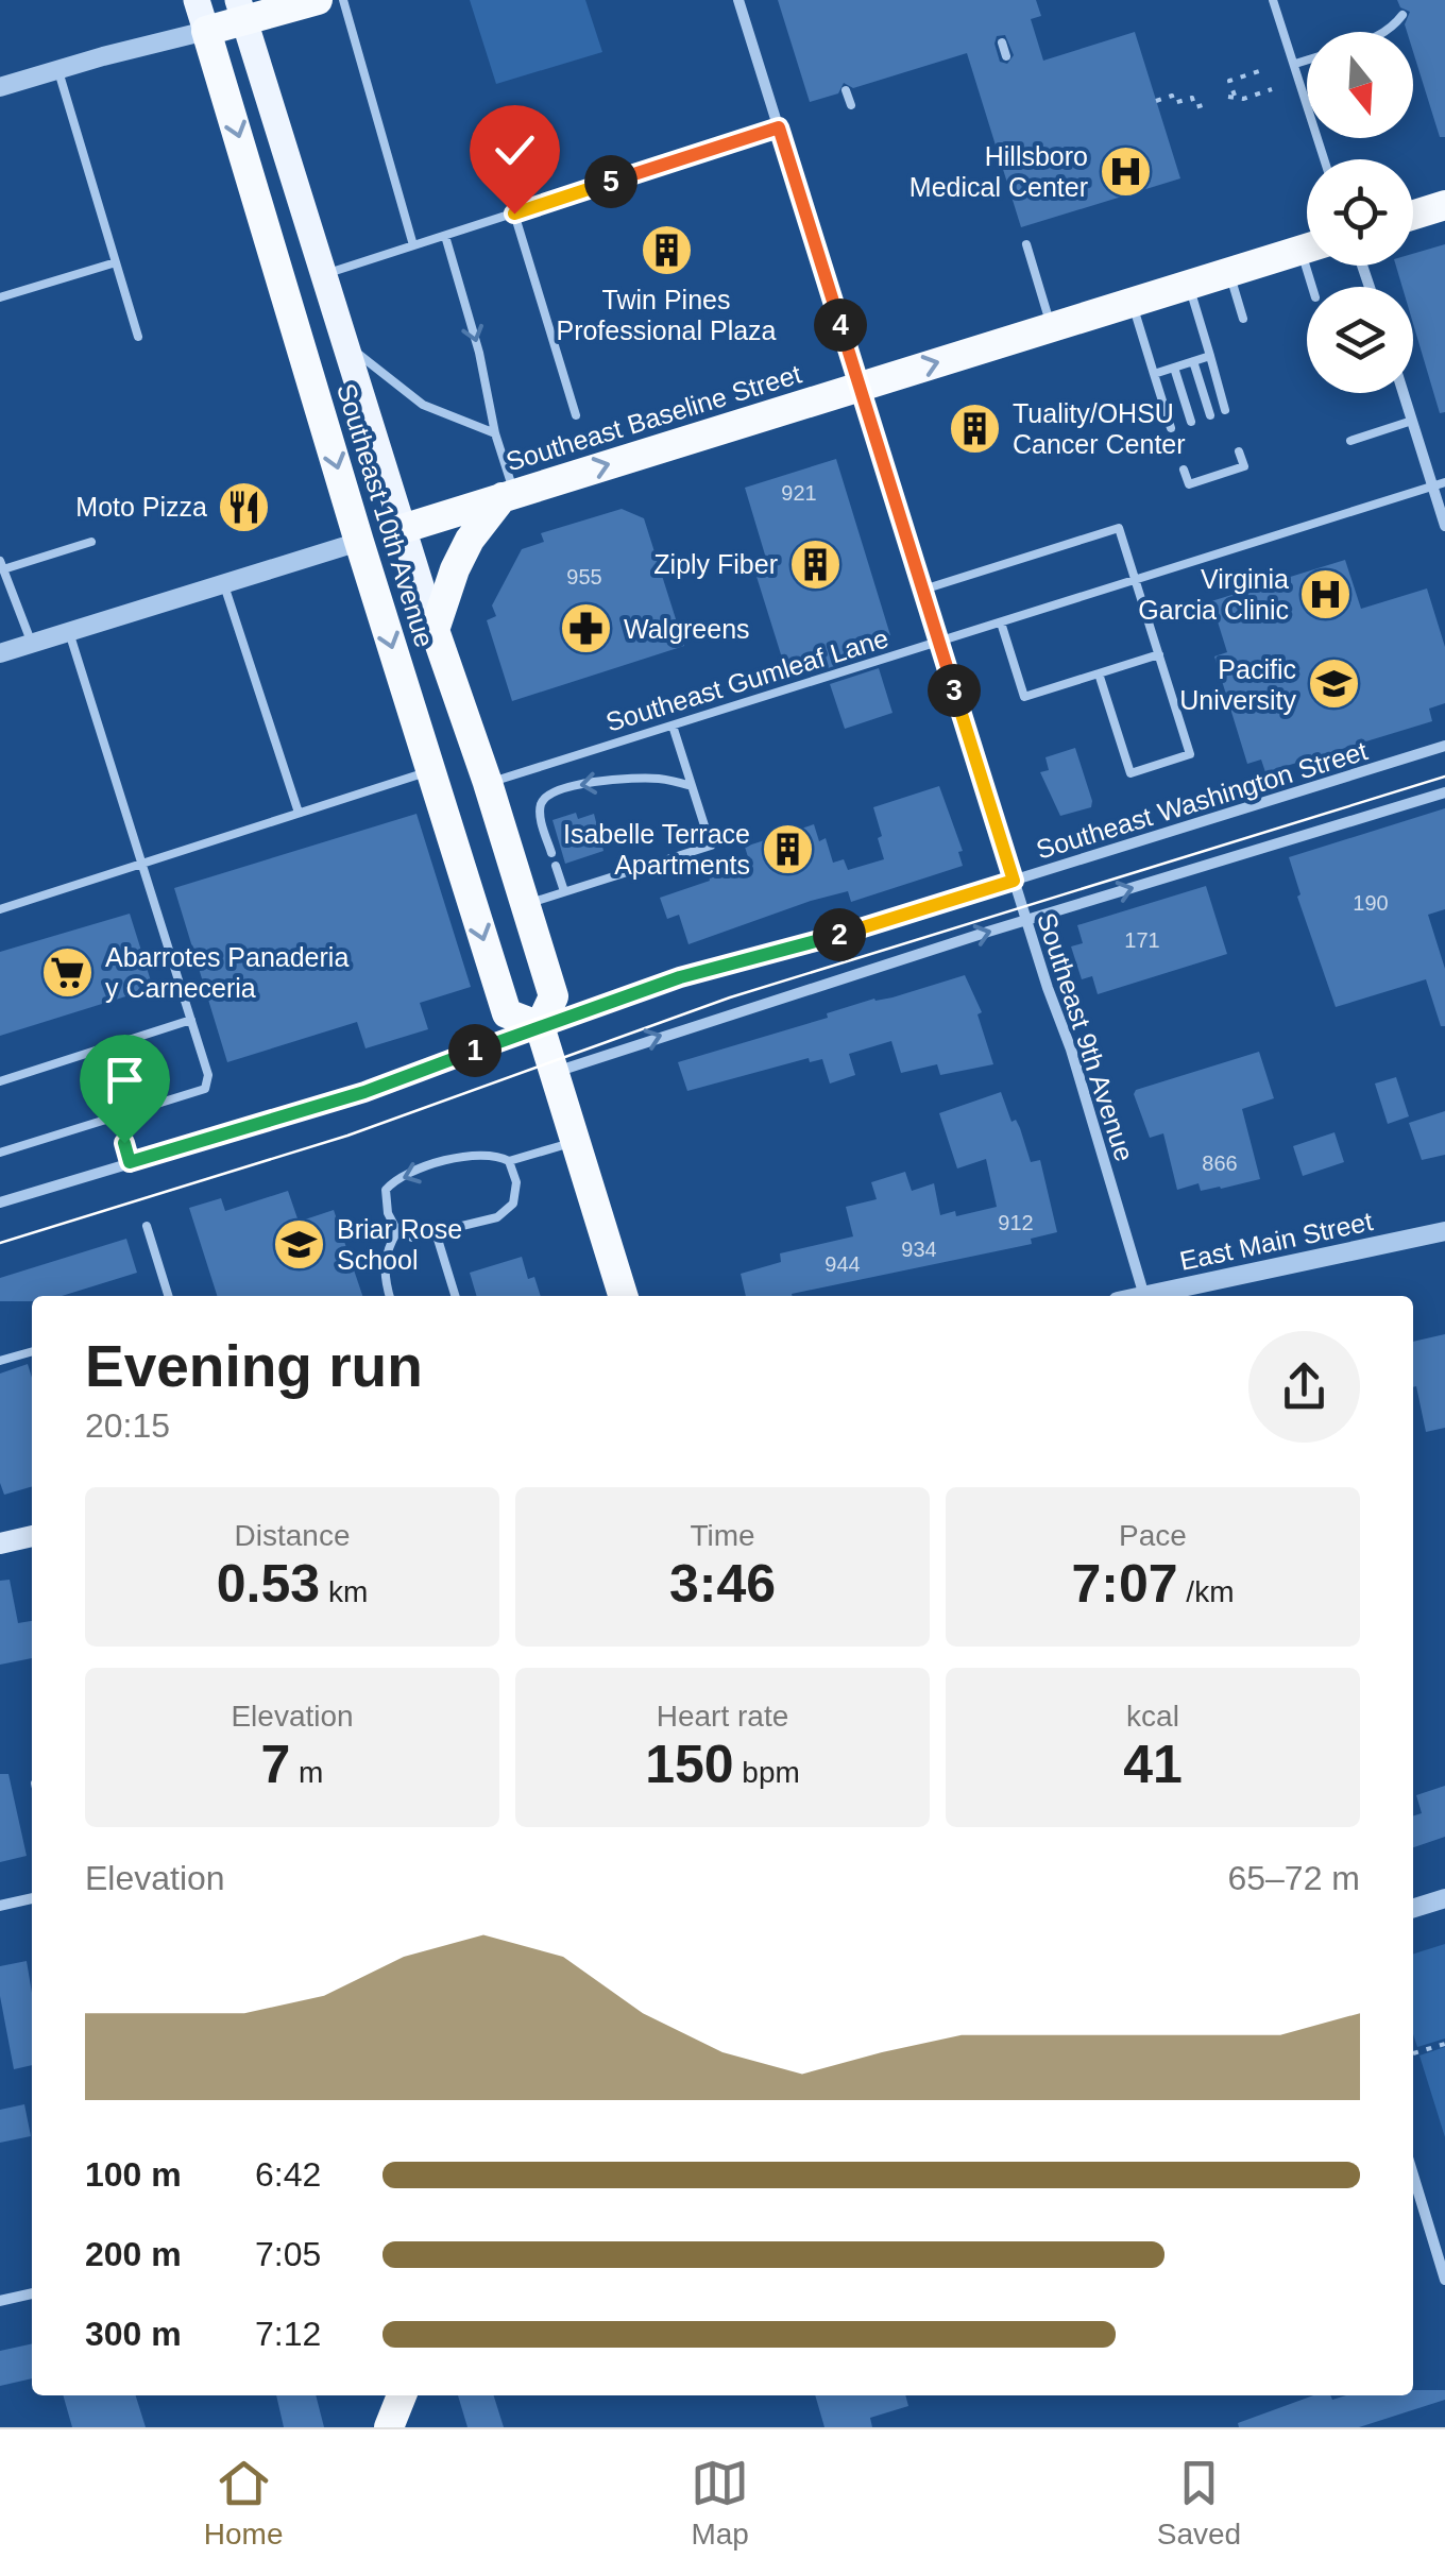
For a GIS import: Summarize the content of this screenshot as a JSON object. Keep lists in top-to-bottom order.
{
  "streets": {
    "highway": ["Southeast Baseline Street", "Southeast 10th Avenue"],
    "street": ["Southeast Washington Street", "Southeast 9th Avenue", "East Main Street"],
    "lane": ["Southeast Gumleaf Lane"]
  },
  "crossings": [
    ["Southeast Baseline Street", "Southeast 10th Avenue"],
    ["Southeast Baseline Street", "Southeast 9th Avenue"],
    ["Southeast 10th Avenue", "Southeast Gumleaf Lane"],
    ["Southeast 10th Avenue", "Southeast Washington Street"],
    ["Southeast Gumleaf Lane", "Southeast 9th Avenue"],
    ["Southeast Washington Street", "Southeast 9th Avenue"]
  ],
  "one_way": ["Southeast Baseline Street"],
  "places": {
    "hospital": ["Hillsboro Medical Center", "Virginia Garcia Clinic"],
    "building": [
      "Twin Pines Professional Plaza",
      "Tuality/OHSU Cancer Center",
      "Ziply Fiber",
      "Isabelle Terrace Apartments"
    ],
    "restaurant": ["Moto Pizza"],
    "pharmacy": ["Walgreens"],
    "school or university": ["Pacific University", "Briar Rose School"],
    "supermarket": ["Abarrotes Panaderia y Carneceria"]
  },
  "house_numbers": [
    "921",
    "955",
    "190",
    "171",
    "866",
    "912",
    "934",
    "944"
  ],
  "north": "bottom",
  "page": {
    "pins": [
      "5",
      "4",
      "3",
      "2",
      "1"
    ],
    "heading": ["Evening run", "20:15"],
    "stats": [
      ["Distance", "0.53 km"],
      ["Time", "3:46"],
      ["Pace", "7:07 /km"],
      ["Elevation", "7 m"],
      ["Heart rate", "150 bpm"],
      ["kcal", "41"]
    ],
    "chart": ["Elevation", "65–72 m"],
    "list": [
      {
        "name": "100 m",
        "note": "6:42"
      },
      {
        "name": "200 m",
        "note": "7:05"
      },
      {
        "name": "300 m",
        "note": "7:12"
      }
    ],
    "tabs": ["Home", "Map", "Saved"]
  }
}
